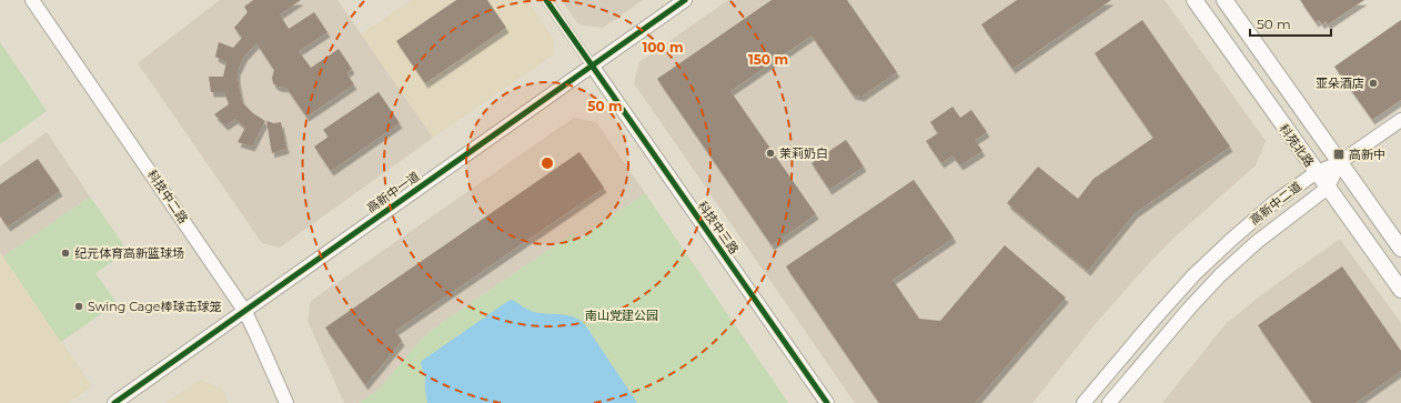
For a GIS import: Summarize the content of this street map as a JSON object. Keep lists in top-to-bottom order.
{
  "streets": {
    "main road": [
      "科苑北路",
      "高新中一道",
      "科技中二路",
      "高新中二道",
      "科技中三路"
    ]
  },
  "crossings": [
    ["科苑北路", "高新中二道"],
    ["高新中一道", "科技中二路"],
    ["高新中一道", "科技中三路"]
  ],
  "parks": ["南山党建公园"],
  "places": {
    "other": [
      "亚朵酒店",
      "茉莉奶白",
      "纪元体育高新篮球场",
      "Swing Cage棒球击球笼"
    ],
    "transit": ["高新中"]
  },
  "scale_bar": "50 m",
  "rings": ["100 m", "150 m", "50 m"]
}
